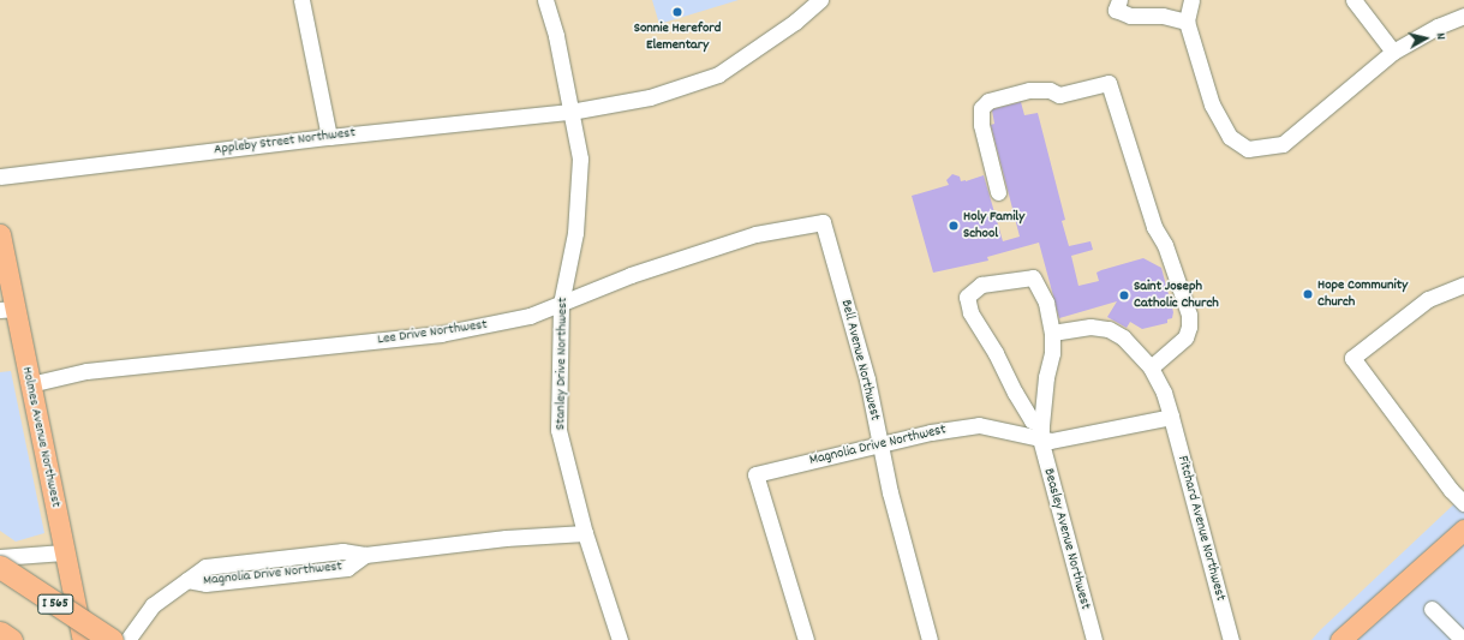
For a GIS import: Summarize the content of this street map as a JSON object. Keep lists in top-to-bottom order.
{
  "streets": {
    "highway": ["I 565"],
    "main road": ["Holmes Avenue Northwest"],
    "street": [
      "Appleby Street Northwest",
      "Lee Drive Northwest",
      "Bell Avenue Northwest",
      "Stanley Drive Northwest",
      "Magnolia Drive Northwest",
      "Fitchard Avenue Northwest",
      "Beasley Avenue Northwest"
    ]
  },
  "crossings": [
    ["Appleby Street Northwest", "Stanley Drive Northwest"],
    ["Lee Drive Northwest", "Bell Avenue Northwest"],
    ["Lee Drive Northwest", "Stanley Drive Northwest"],
    ["Lee Drive Northwest", "Holmes Avenue Northwest"],
    ["Bell Avenue Northwest", "Magnolia Drive Northwest"],
    ["Stanley Drive Northwest", "Magnolia Drive Northwest"],
    ["Magnolia Drive Northwest", "Fitchard Avenue Northwest"],
    ["Magnolia Drive Northwest", "Beasley Avenue Northwest"]
  ],
  "places": [
    "Sonnie Hereford Elementary",
    "Holy Family School",
    "Hope Community Church",
    "Saint Joseph Catholic Church"
  ],
  "north": "right"
}
